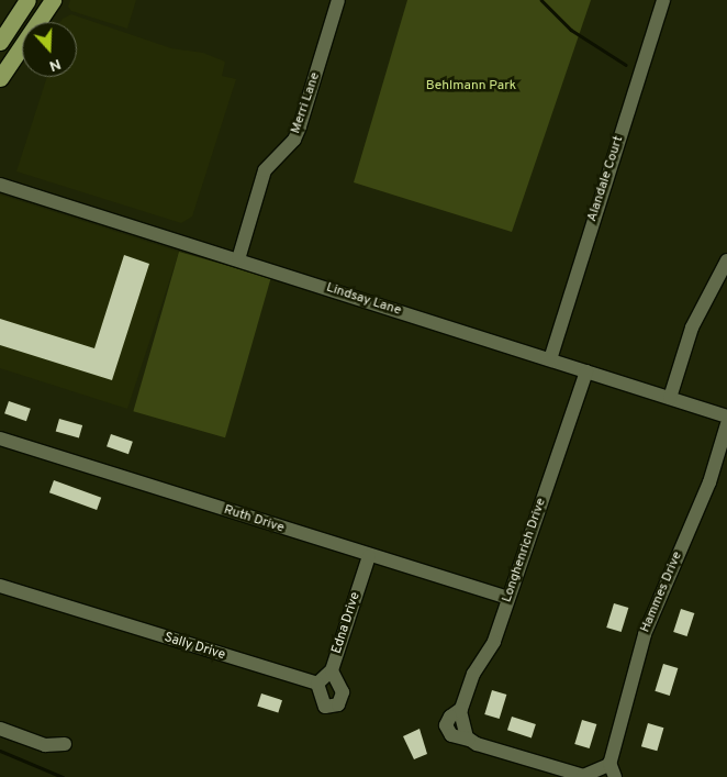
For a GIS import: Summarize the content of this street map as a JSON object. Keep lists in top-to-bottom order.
{
  "streets": {
    "street": [
      "Merri Lane",
      "Alandale Court",
      "Lindsay Lane",
      "Ruth Drive",
      "Longhenrich Drive",
      "Hammes Drive",
      "Edna Drive",
      "Sally Drive"
    ]
  },
  "crossings": [
    ["Merri Lane", "Lindsay Lane"],
    ["Alandale Court", "Lindsay Lane"],
    ["Lindsay Lane", "Longhenrich Drive"],
    ["Ruth Drive", "Longhenrich Drive"],
    ["Ruth Drive", "Edna Drive"],
    ["Edna Drive", "Sally Drive"]
  ],
  "parks": ["Behlmann Park"],
  "north": "bottom"
}
